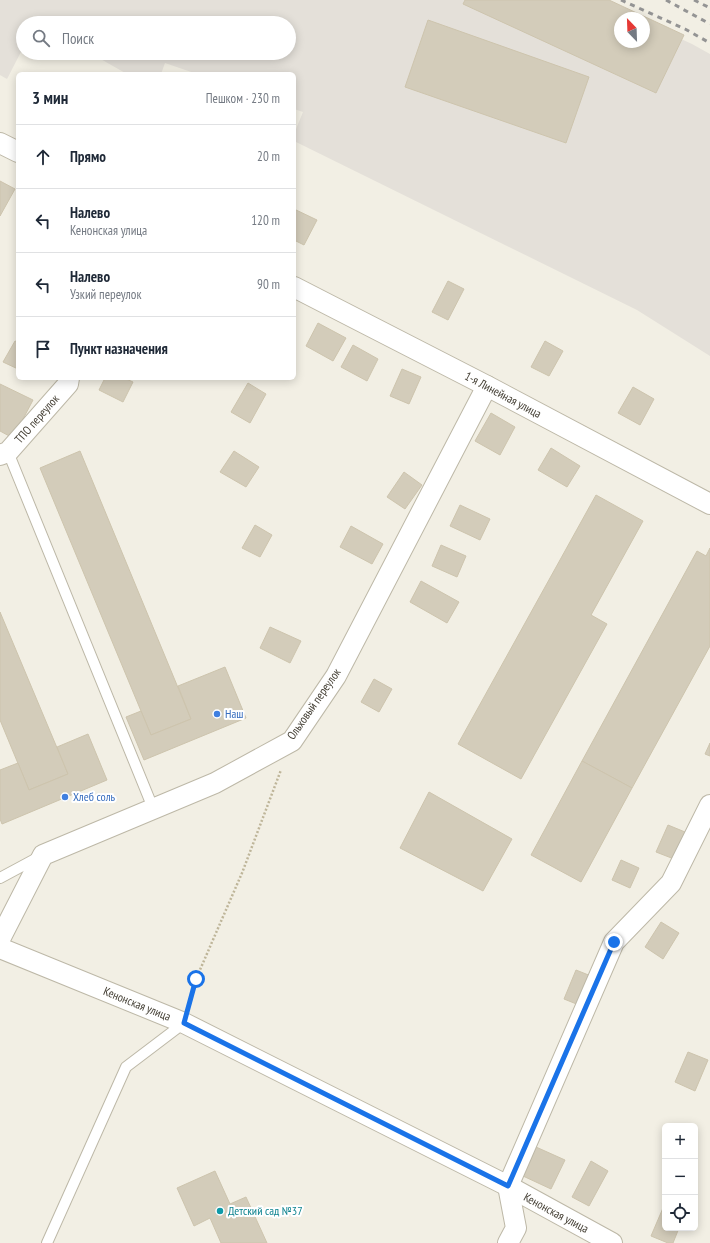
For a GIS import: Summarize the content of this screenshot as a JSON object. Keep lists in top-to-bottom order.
{
  "streets": {
    "street": [
      "1-я Линейная улица",
      "ТПО переулок",
      "Ольховый переулок",
      "Кенонская улица"
    ]
  },
  "crossings": [
    ["1-я Линейная улица", "Ольховый переулок"]
  ],
  "places": ["Наш", "Хлеб соль", "Детский сад №37"],
  "north": "top left",
  "page": {
    "search": "Поиск",
    "heading": ["3 мин", "Пешком · 230 m"],
    "list": [
      ["Прямо", "20 m"],
      ["Налево", "Кенонская улица", "120 m"],
      ["Налево", "Узкий переулок", "90 m"],
      "Пункт назначения"
    ],
    "map_buttons": ["+", "−"]
  }
}
